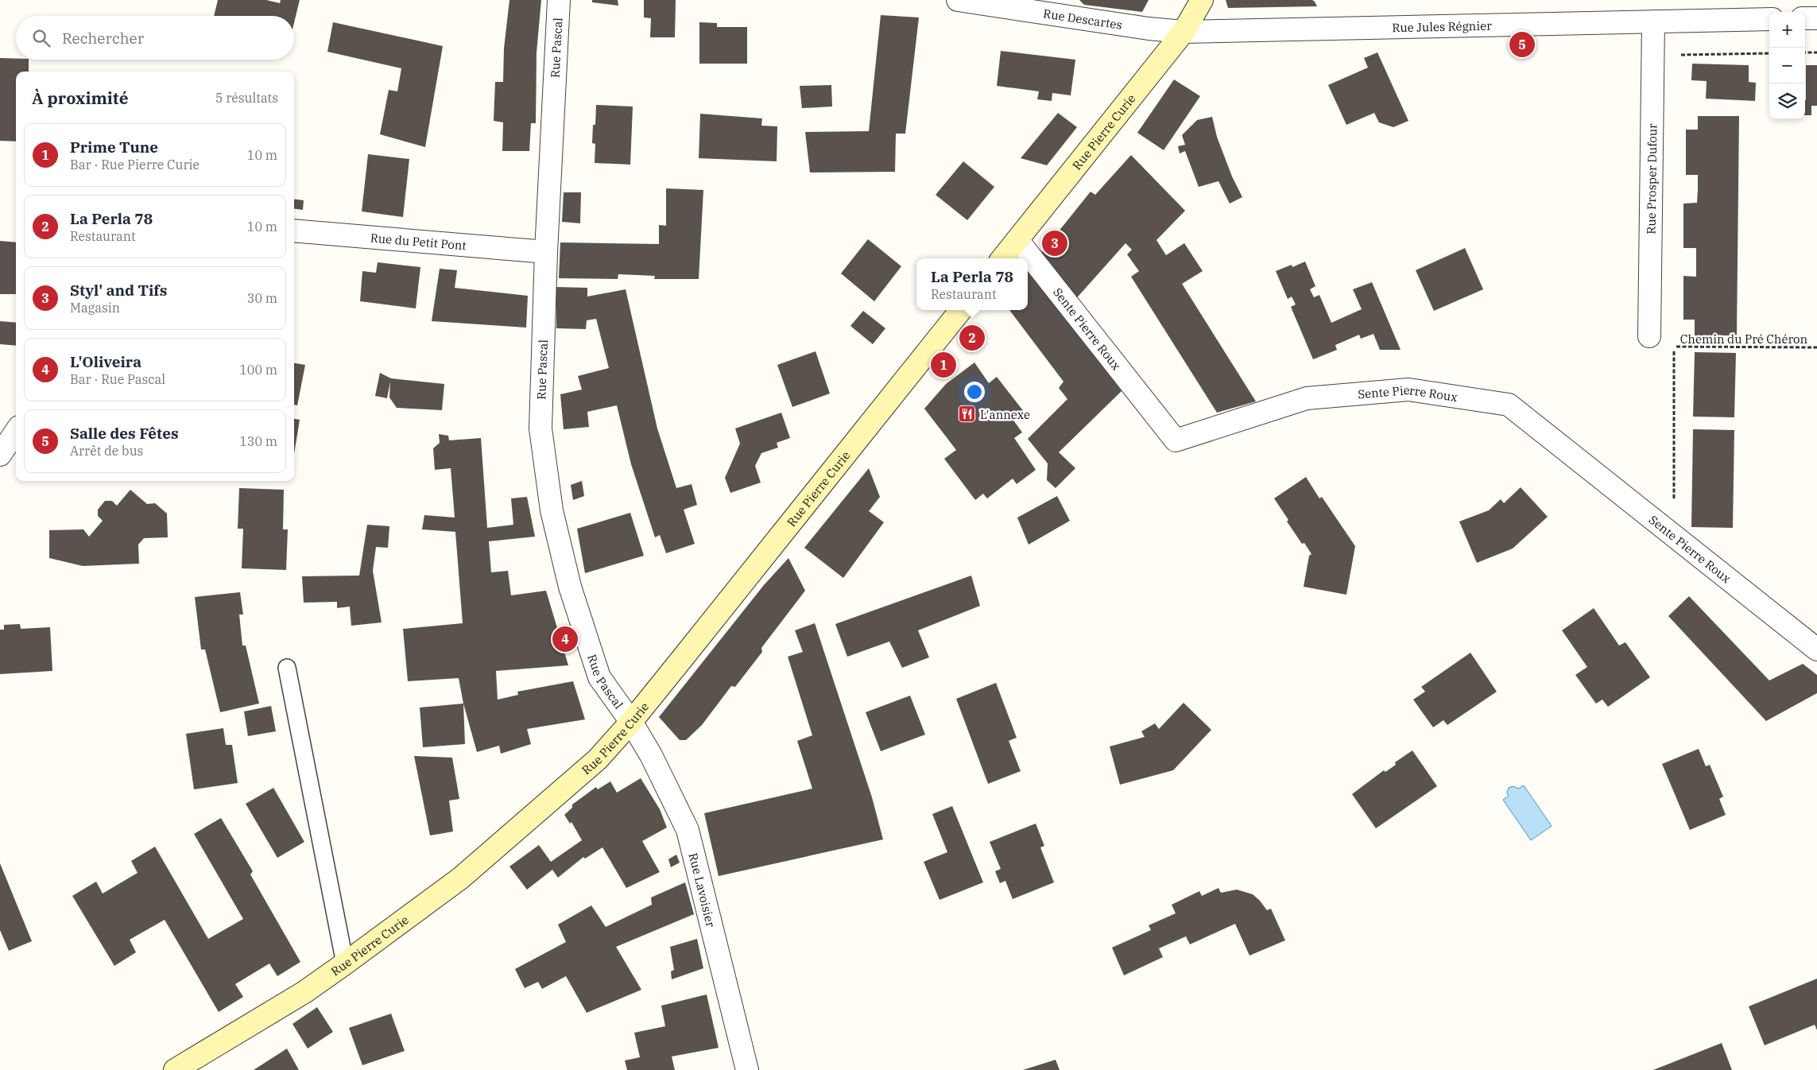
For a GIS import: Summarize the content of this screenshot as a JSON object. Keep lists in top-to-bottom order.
{
  "streets": {
    "street": [
      "Rue Descartes",
      "Rue Jules Régnier",
      "Rue Pascal",
      "Rue Pierre Curie",
      "Rue Prosper Dufour",
      "Rue du Petit Pont",
      "Sente Pierre Roux",
      "Rue Lavoisier"
    ],
    "path": ["Chemin du Pré Chéron"]
  },
  "crossings": [
    ["Rue Descartes", "Rue Jules Régnier"],
    ["Rue Descartes", "Rue Pierre Curie"],
    ["Rue Jules Régnier", "Rue Pierre Curie"],
    ["Rue Jules Régnier", "Rue Prosper Dufour"],
    ["Rue Pascal", "Rue Pierre Curie"],
    ["Rue Pascal", "Rue du Petit Pont"],
    ["Rue Pascal", "Rue Lavoisier"],
    ["Rue Pierre Curie", "Sente Pierre Roux"],
    ["Rue Pierre Curie", "Rue Lavoisier"],
    ["Sente Pierre Roux", "Chemin du Pré Chéron"]
  ],
  "places": {
    "restaurant": ["L'annexe"]
  },
  "page": {
    "map_buttons": ["+", "−"],
    "search": "Rechercher",
    "pins": [
      "5",
      "3",
      "2",
      "1",
      "4"
    ],
    "heading": ["À proximité", "5 résultats"],
    "list": [
      {
        "mark": "1",
        "name": "Prime Tune",
        "note": "Bar · Rue Pierre Curie",
        "value": "10 m"
      },
      {
        "mark": "2",
        "name": "La Perla 78",
        "note": "Restaurant",
        "value": "10 m"
      },
      {
        "mark": "3",
        "name": "Styl' and Tifs",
        "note": "Magasin",
        "value": "30 m"
      },
      {
        "mark": "4",
        "name": "L'Oliveira",
        "note": "Bar · Rue Pascal",
        "value": "100 m"
      },
      {
        "mark": "5",
        "name": "Salle des Fêtes",
        "note": "Arrêt de bus",
        "value": "130 m"
      }
    ],
    "popup": ["La Perla 78", "Restaurant"]
  }
}
